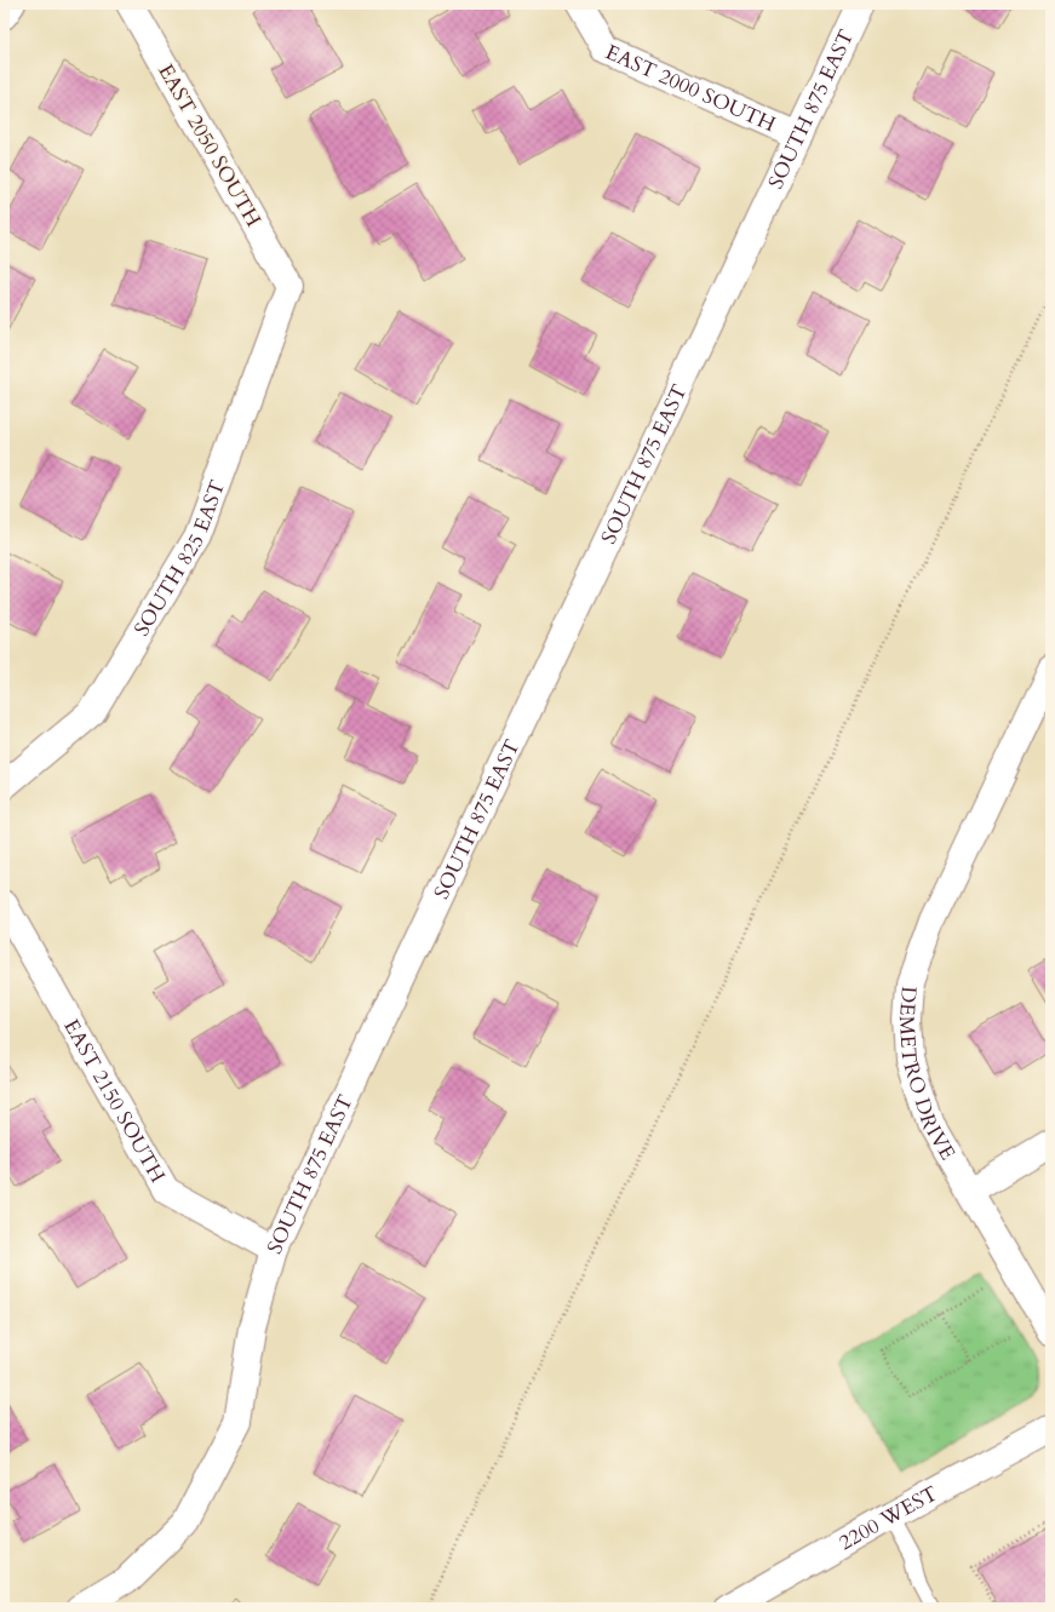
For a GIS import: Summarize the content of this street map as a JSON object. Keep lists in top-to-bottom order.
{
  "streets": {
    "street": [
      "EAST 2000 SOUTH",
      "SOUTH 875 EAST",
      "EAST 2050 SOUTH",
      "SOUTH 825 EAST",
      "DEMETRO DRIVE",
      "EAST 2150 SOUTH",
      "2200 WEST"
    ]
  },
  "crossings": [
    ["EAST 2000 SOUTH", "SOUTH 875 EAST"],
    ["SOUTH 875 EAST", "EAST 2150 SOUTH"],
    ["EAST 2050 SOUTH", "SOUTH 825 EAST"]
  ]
}
